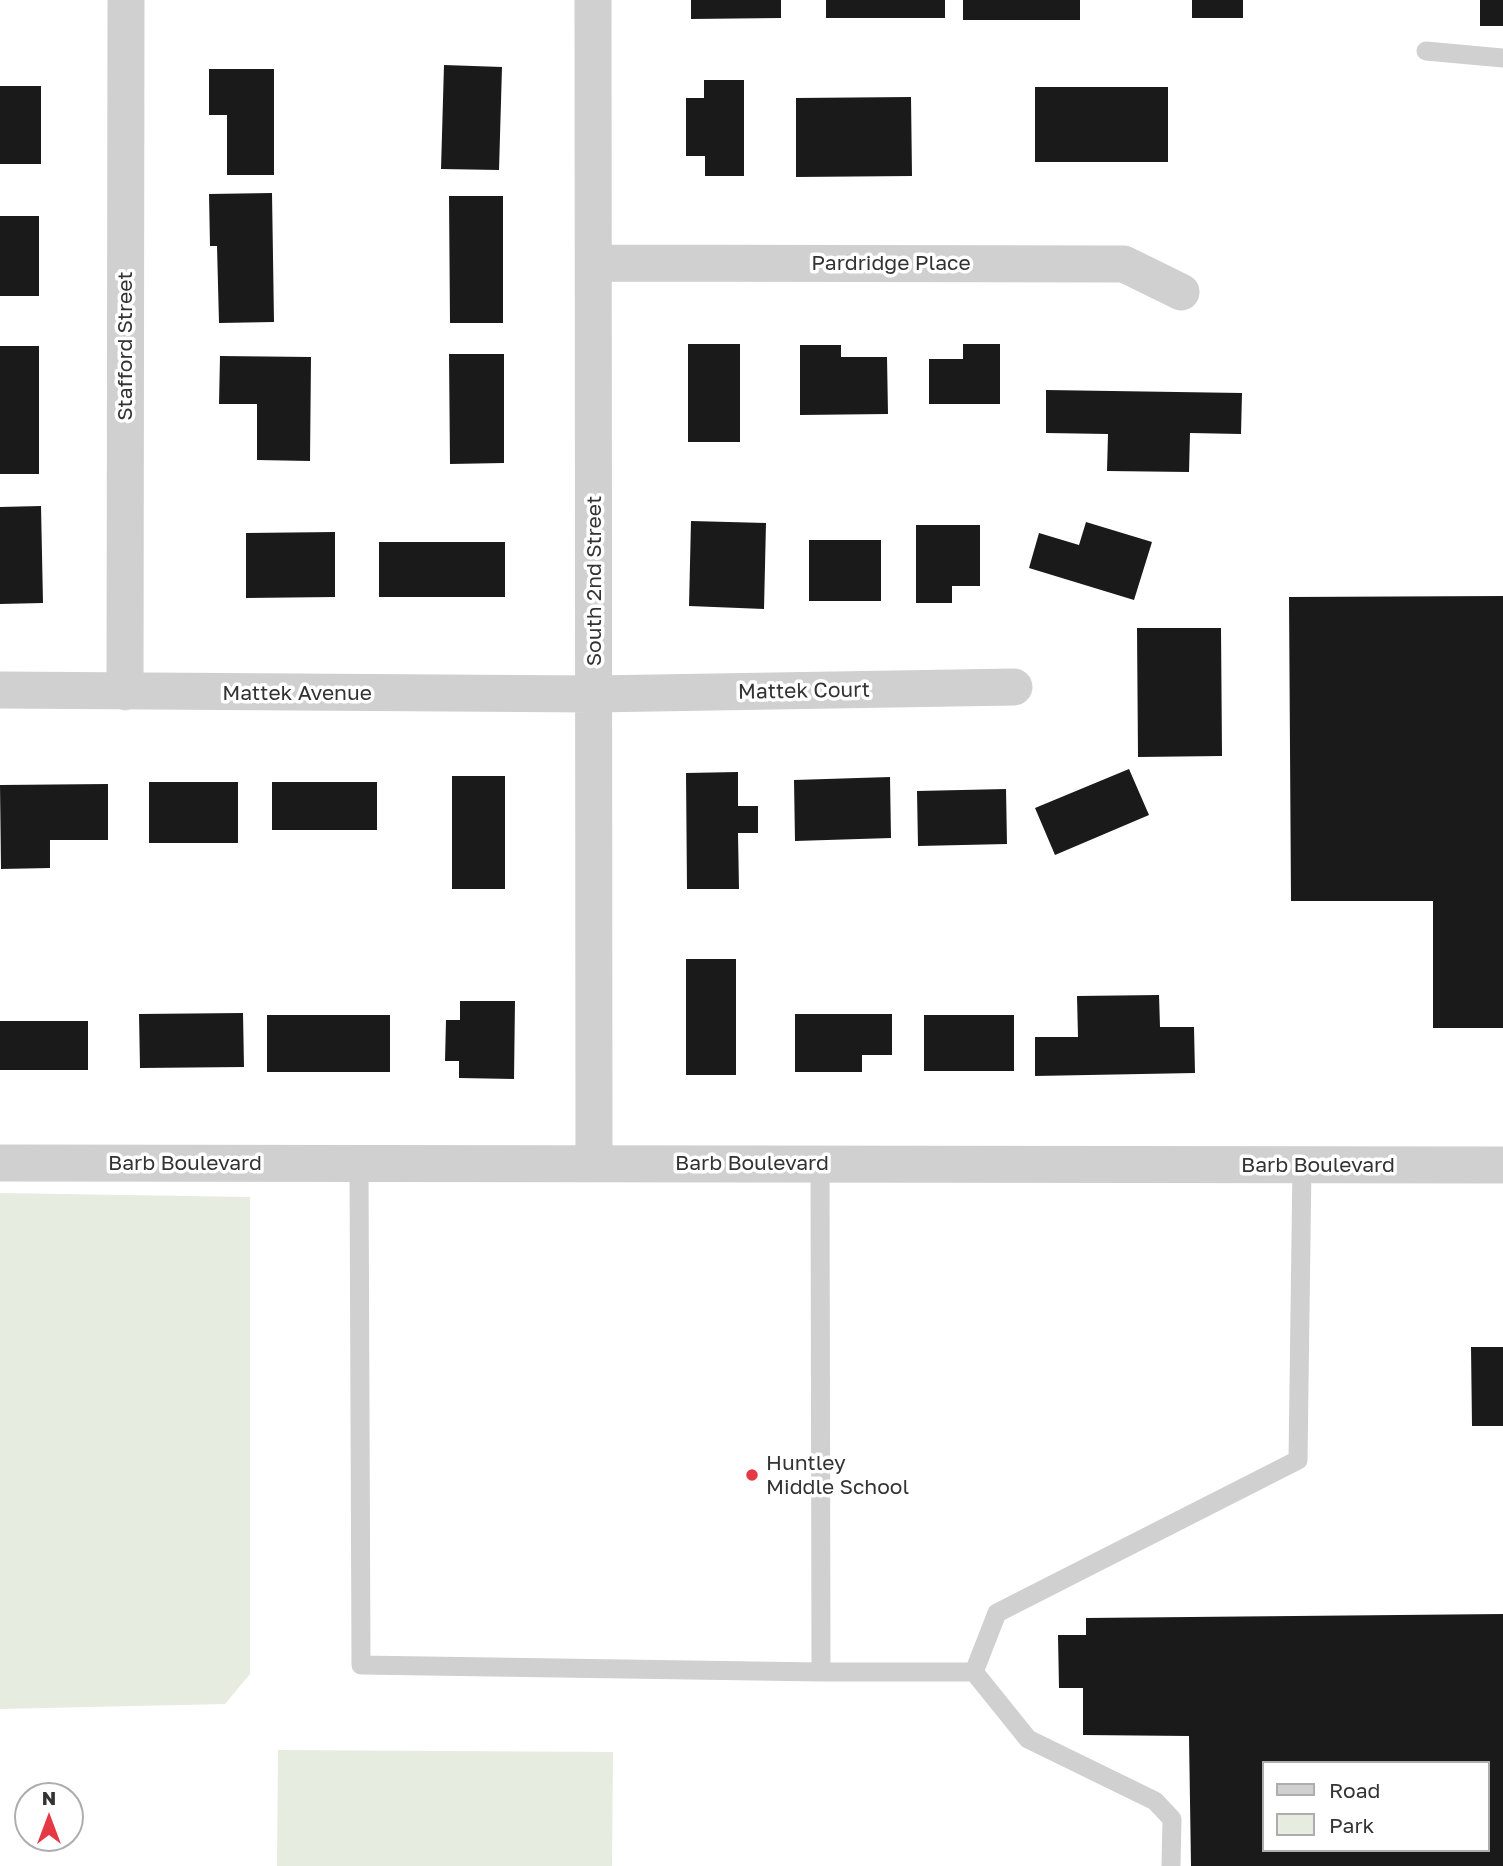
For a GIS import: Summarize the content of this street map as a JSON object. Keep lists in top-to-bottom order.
{
  "streets": {
    "street": [
      "Pardridge Place",
      "Stafford Street",
      "South 2nd Street",
      "Mattek Court",
      "Mattek Avenue",
      "Barb Boulevard"
    ]
  },
  "crossings": [
    ["Pardridge Place", "South 2nd Street"],
    ["Stafford Street", "Mattek Avenue"],
    ["South 2nd Street", "Mattek Court"],
    ["South 2nd Street", "Mattek Avenue"],
    ["South 2nd Street", "Barb Boulevard"],
    ["Mattek Court", "Mattek Avenue"]
  ],
  "places": ["Huntley Middle School"],
  "legend": ["Road", "Park"],
  "north": "top"
}
